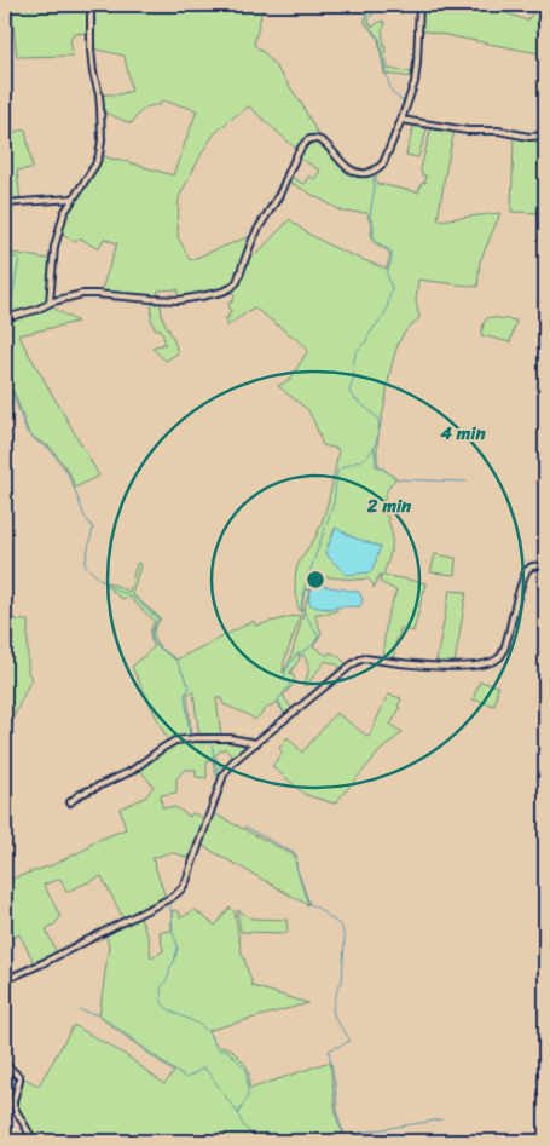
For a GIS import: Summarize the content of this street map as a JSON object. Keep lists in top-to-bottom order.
{
  "rings": ["4 min", "2 min"]
}
